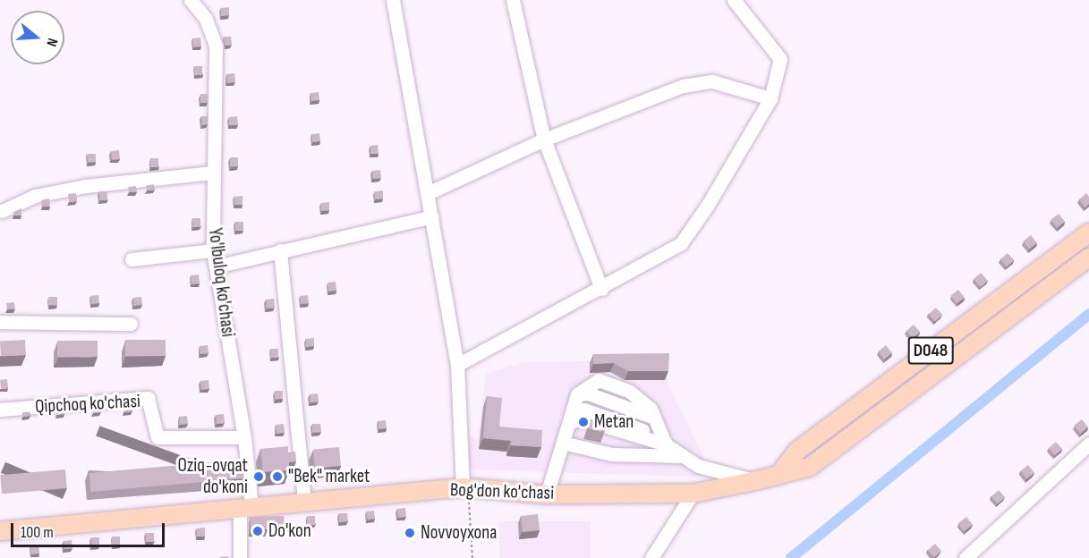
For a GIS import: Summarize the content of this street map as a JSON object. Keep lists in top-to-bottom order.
{
  "streets": {
    "main road": ["D048", "Bog'don ko'chasi"],
    "street": ["Yo'lbuloq ko'chasi", "Qipchoq ko'chasi"]
  },
  "crossings": [
    ["Yo'lbuloq ko'chasi", "Qipchoq ko'chasi"],
    ["Yo'lbuloq ko'chasi", "Bog'don ko'chasi"],
    ["D048", "Bog'don ko'chasi"]
  ],
  "places": [
    "Metan",
    "Oziq-ovqat do'koni",
    "\"Bek\" market",
    "Do'kon",
    "Novvoyxona"
  ],
  "scale_bar": "100 m",
  "north": "right"
}
